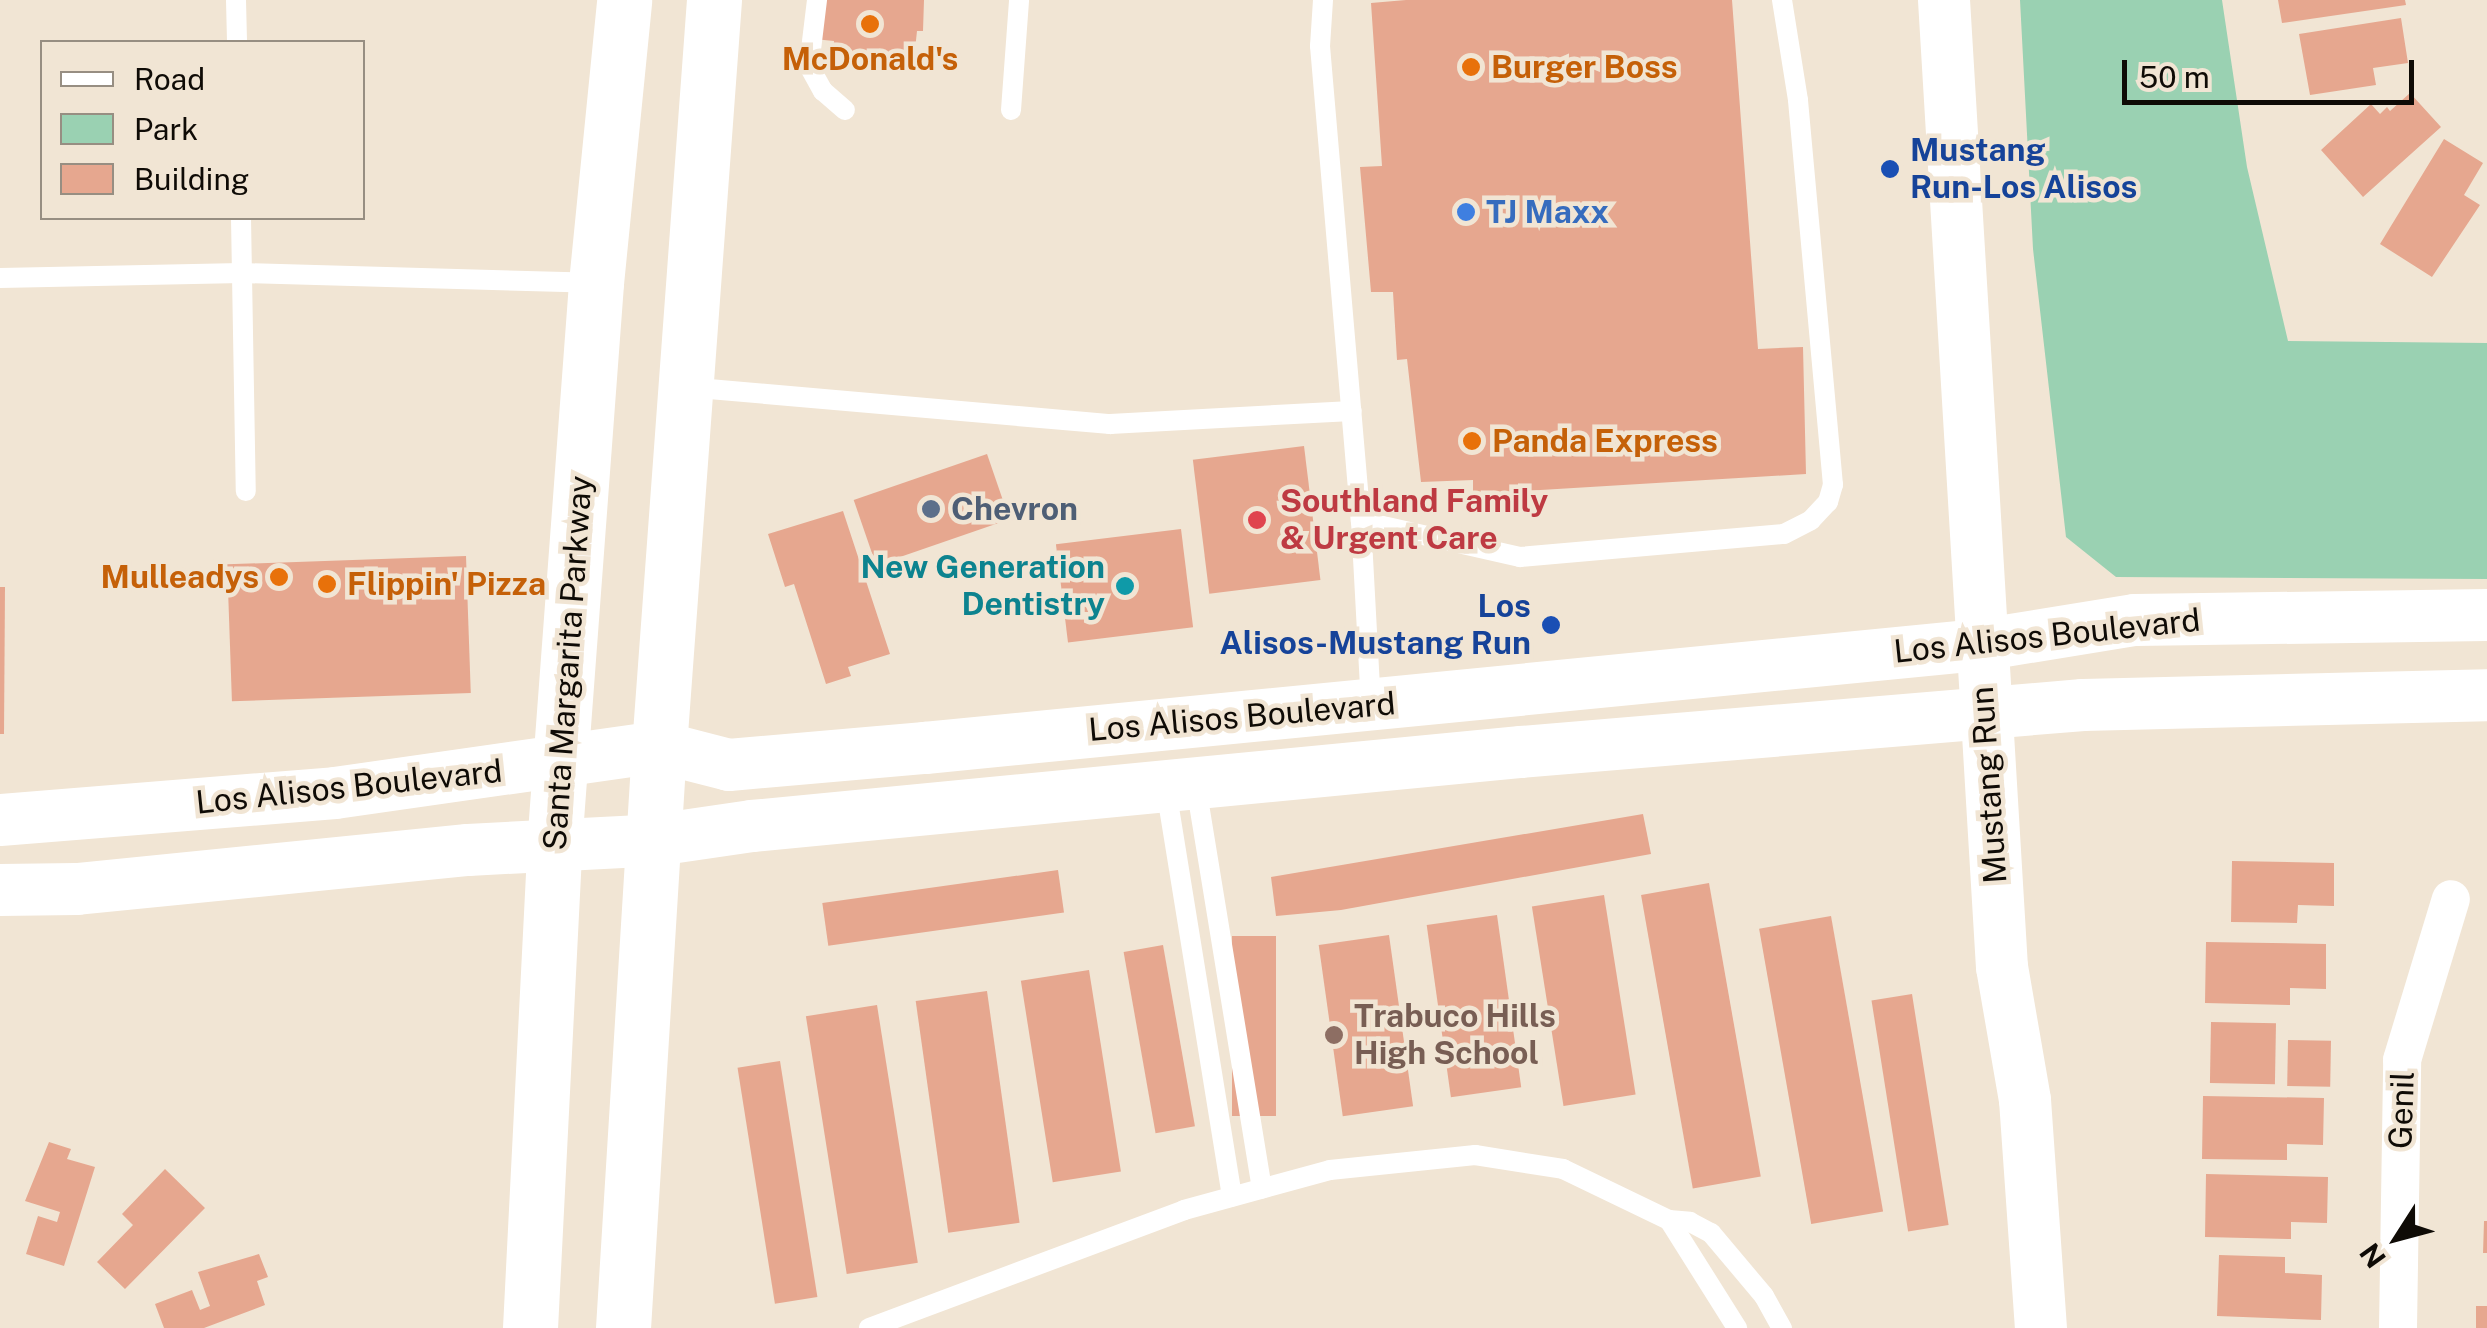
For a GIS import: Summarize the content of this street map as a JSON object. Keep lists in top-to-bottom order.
{
  "streets": {
    "main road": ["Los Alisos Boulevard", "Santa Margarita Parkway", "Mustang Run"],
    "street": ["Genil"]
  },
  "crossings": [
    ["Los Alisos Boulevard", "Santa Margarita Parkway"],
    ["Los Alisos Boulevard", "Mustang Run"]
  ],
  "places": [
    "McDonald's",
    "Burger Boss",
    "Mustang Run-Los Alisos",
    "TJ Maxx",
    "Panda Express",
    "Chevron",
    "Southland Family & Urgent Care",
    "Mulleadys",
    "Flippin' Pizza",
    "New Generation Dentistry",
    "Los Alisos-Mustang Run",
    "Trabuco Hills High School"
  ],
  "legend": ["Road", "Park", "Building"],
  "scale_bar": "50 m",
  "north": "bottom left"
}
